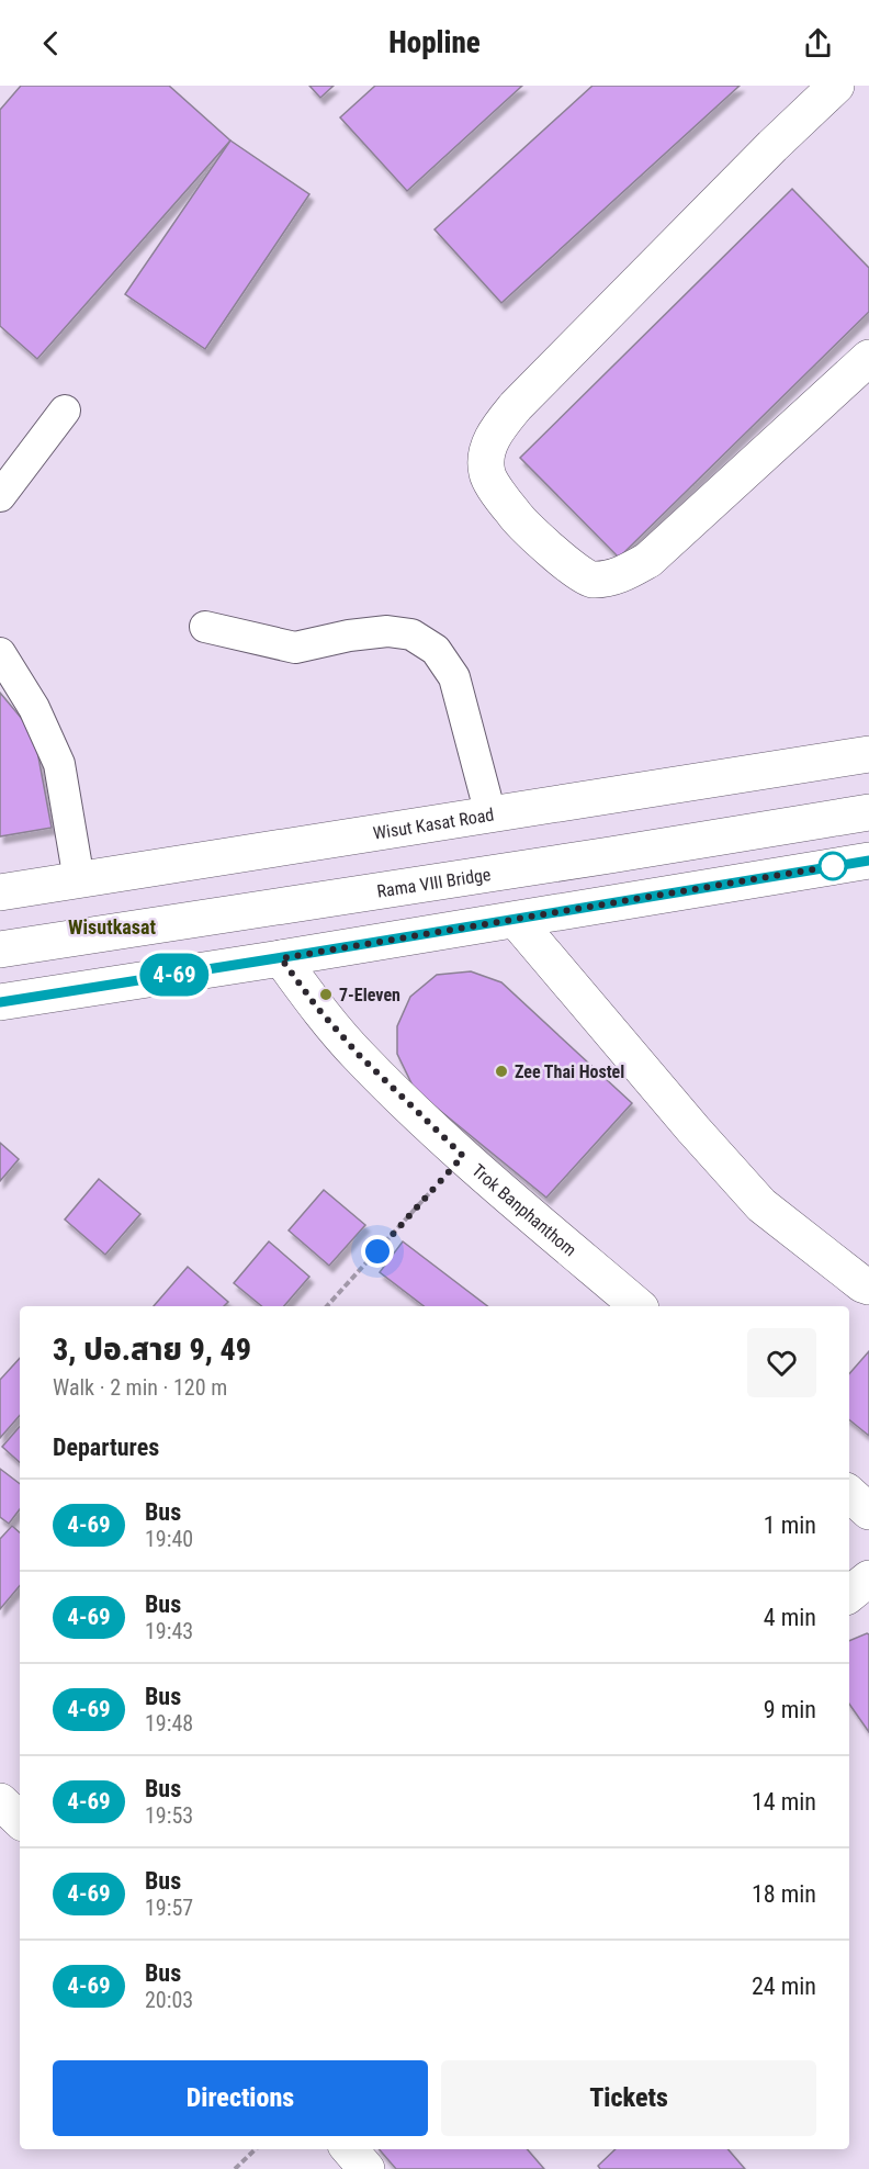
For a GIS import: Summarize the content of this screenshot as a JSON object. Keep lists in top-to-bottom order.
{
  "streets": {
    "main road": ["Wisut Kasat Road", "Rama VIII Bridge", "Trok Banphanthom"]
  },
  "districts": ["Wisutkasat"],
  "places": ["7-Eleven", "Zee Thai Hostel"],
  "lines": ["bus line 4-69"],
  "page": {
    "header": "Hopline",
    "on_map": "4-69",
    "heading": [
      ["3, ปอ.สาย 9, 49", "Walk · 2 min · 120 m"],
      "Departures"
    ],
    "list": [
      {
        "mark": "4-69",
        "name": "Bus",
        "note": "19:40",
        "value": "1 min"
      },
      {
        "mark": "4-69",
        "name": "Bus",
        "note": "19:43",
        "value": "4 min"
      },
      {
        "mark": "4-69",
        "name": "Bus",
        "note": "19:48",
        "value": "9 min"
      },
      {
        "mark": "4-69",
        "name": "Bus",
        "note": "19:53",
        "value": "14 min"
      },
      {
        "mark": "4-69",
        "name": "Bus",
        "note": "19:57",
        "value": "18 min"
      },
      {
        "mark": "4-69",
        "name": "Bus",
        "note": "20:03",
        "value": "24 min"
      }
    ],
    "buttons": ["Directions", "Tickets"]
  }
}
